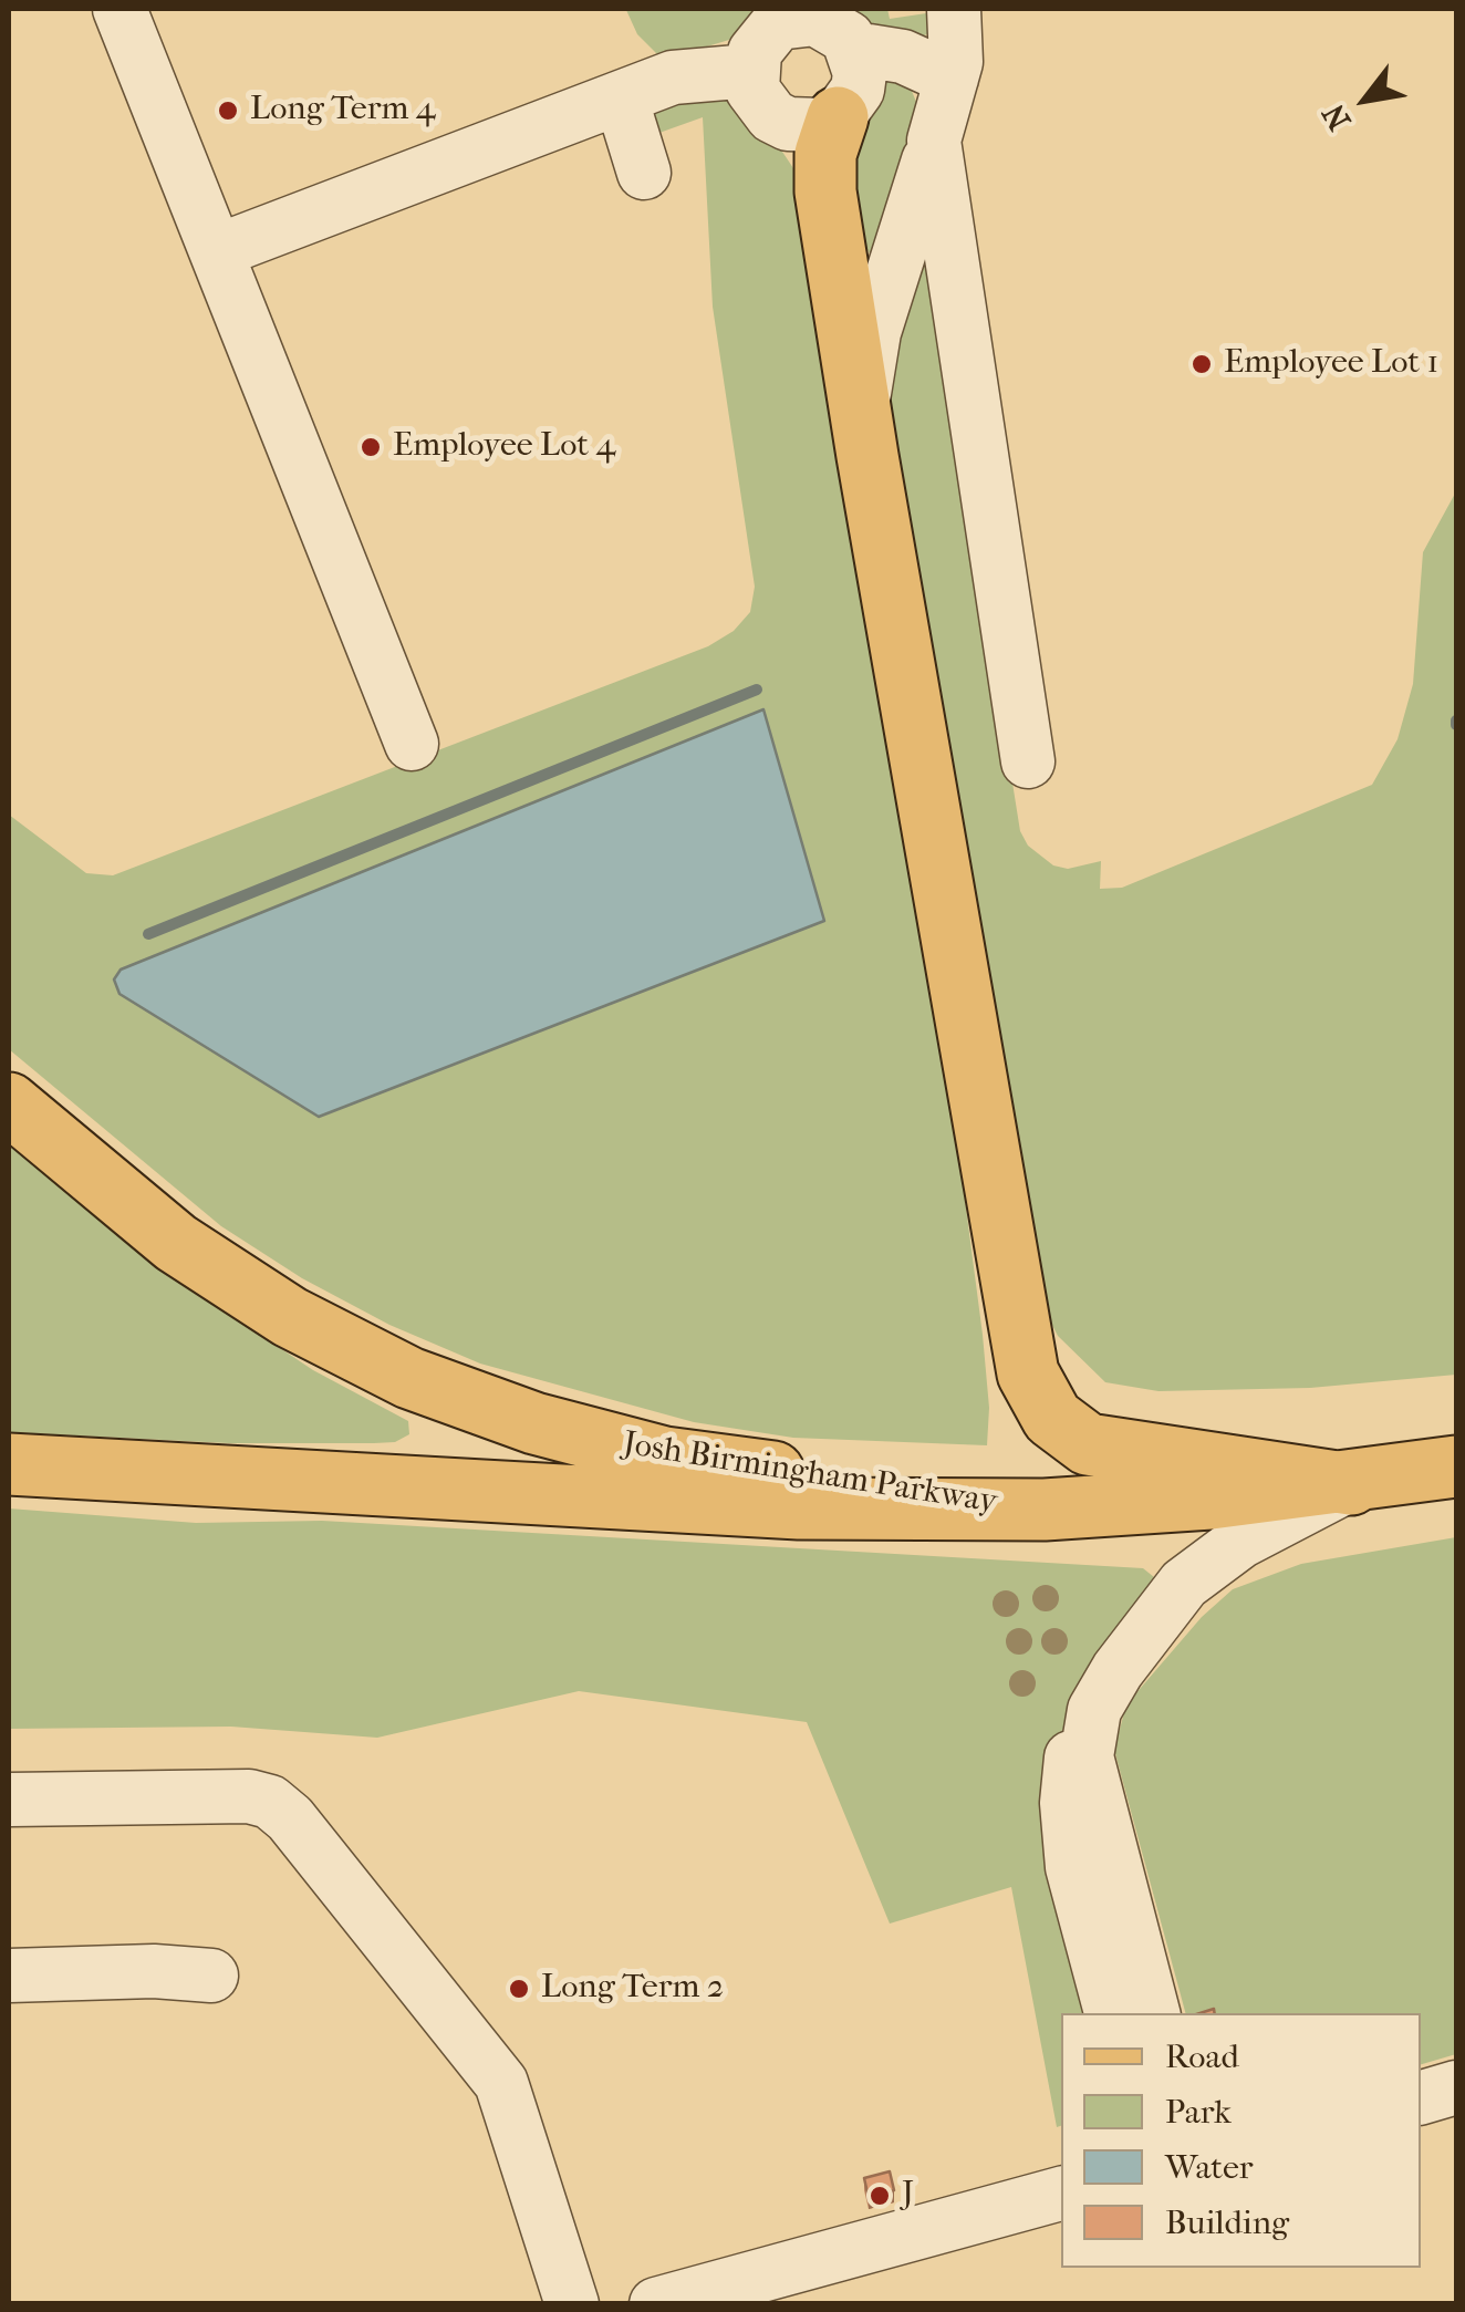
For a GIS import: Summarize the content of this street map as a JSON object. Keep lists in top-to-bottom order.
{
  "streets": {
    "main road": ["Josh Birmingham Parkway"]
  },
  "places": [
    "Long Term 4",
    "Employee Lot 1",
    "Employee Lot 4",
    "Long Term 2",
    "J"
  ],
  "legend": [
    "Road",
    "Park",
    "Water",
    "Building"
  ],
  "north": "bottom left"
}
